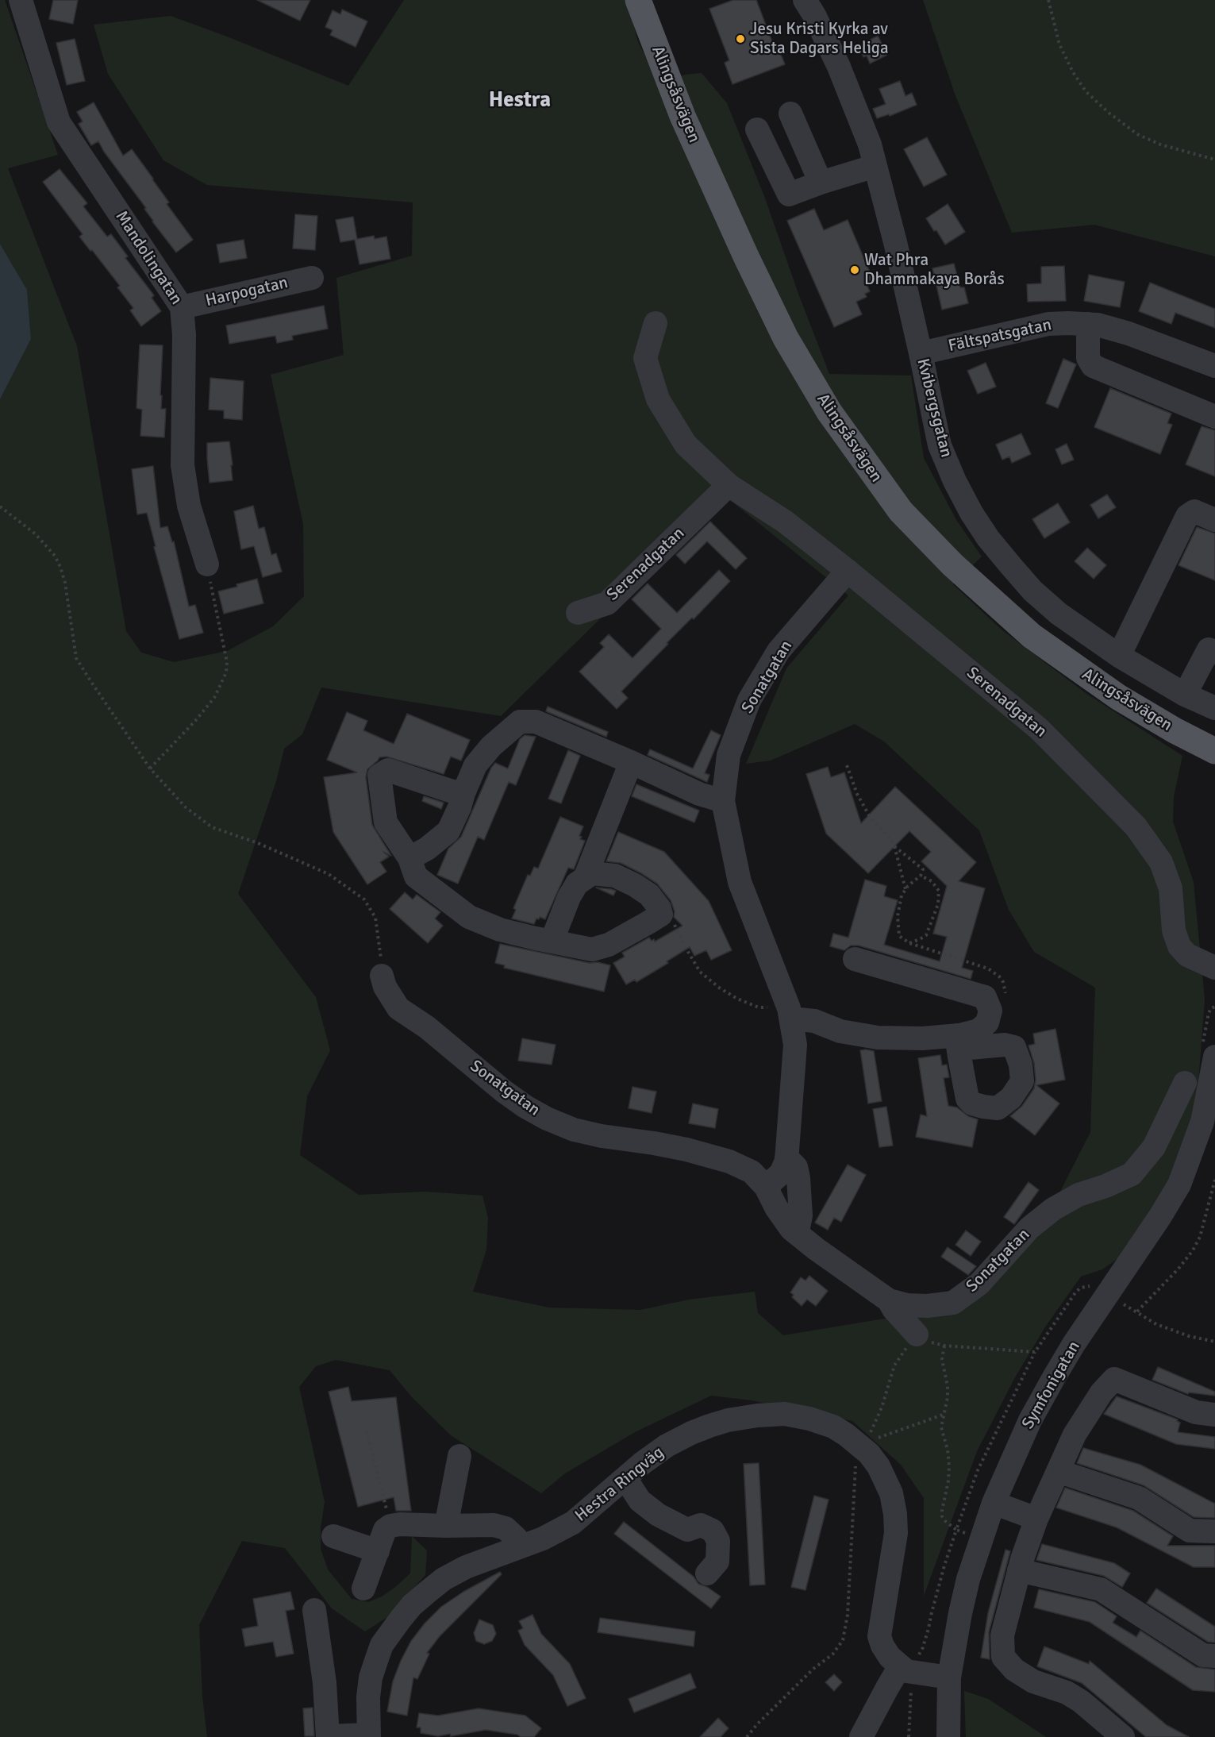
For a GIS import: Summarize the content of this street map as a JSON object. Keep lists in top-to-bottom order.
{
  "streets": {
    "main road": ["Alingsåsvägen"],
    "street": [
      "Mandolingatan",
      "Harpogatan",
      "Fältspatsgatan",
      "Kvibergsgatan",
      "Serenadgatan",
      "Sonatgatan",
      "Symfonigatan",
      "Hestra Ringväg"
    ]
  },
  "crossings": [
    ["Mandolingatan", "Harpogatan"],
    ["Fältspatsgatan", "Kvibergsgatan"],
    ["Serenadgatan", "Sonatgatan"]
  ],
  "districts": ["Hestra"],
  "places": ["Jesu Kristi Kyrka av Sista Dagars Heliga", "Wat Phra Dhammakaya Borås"]
}
